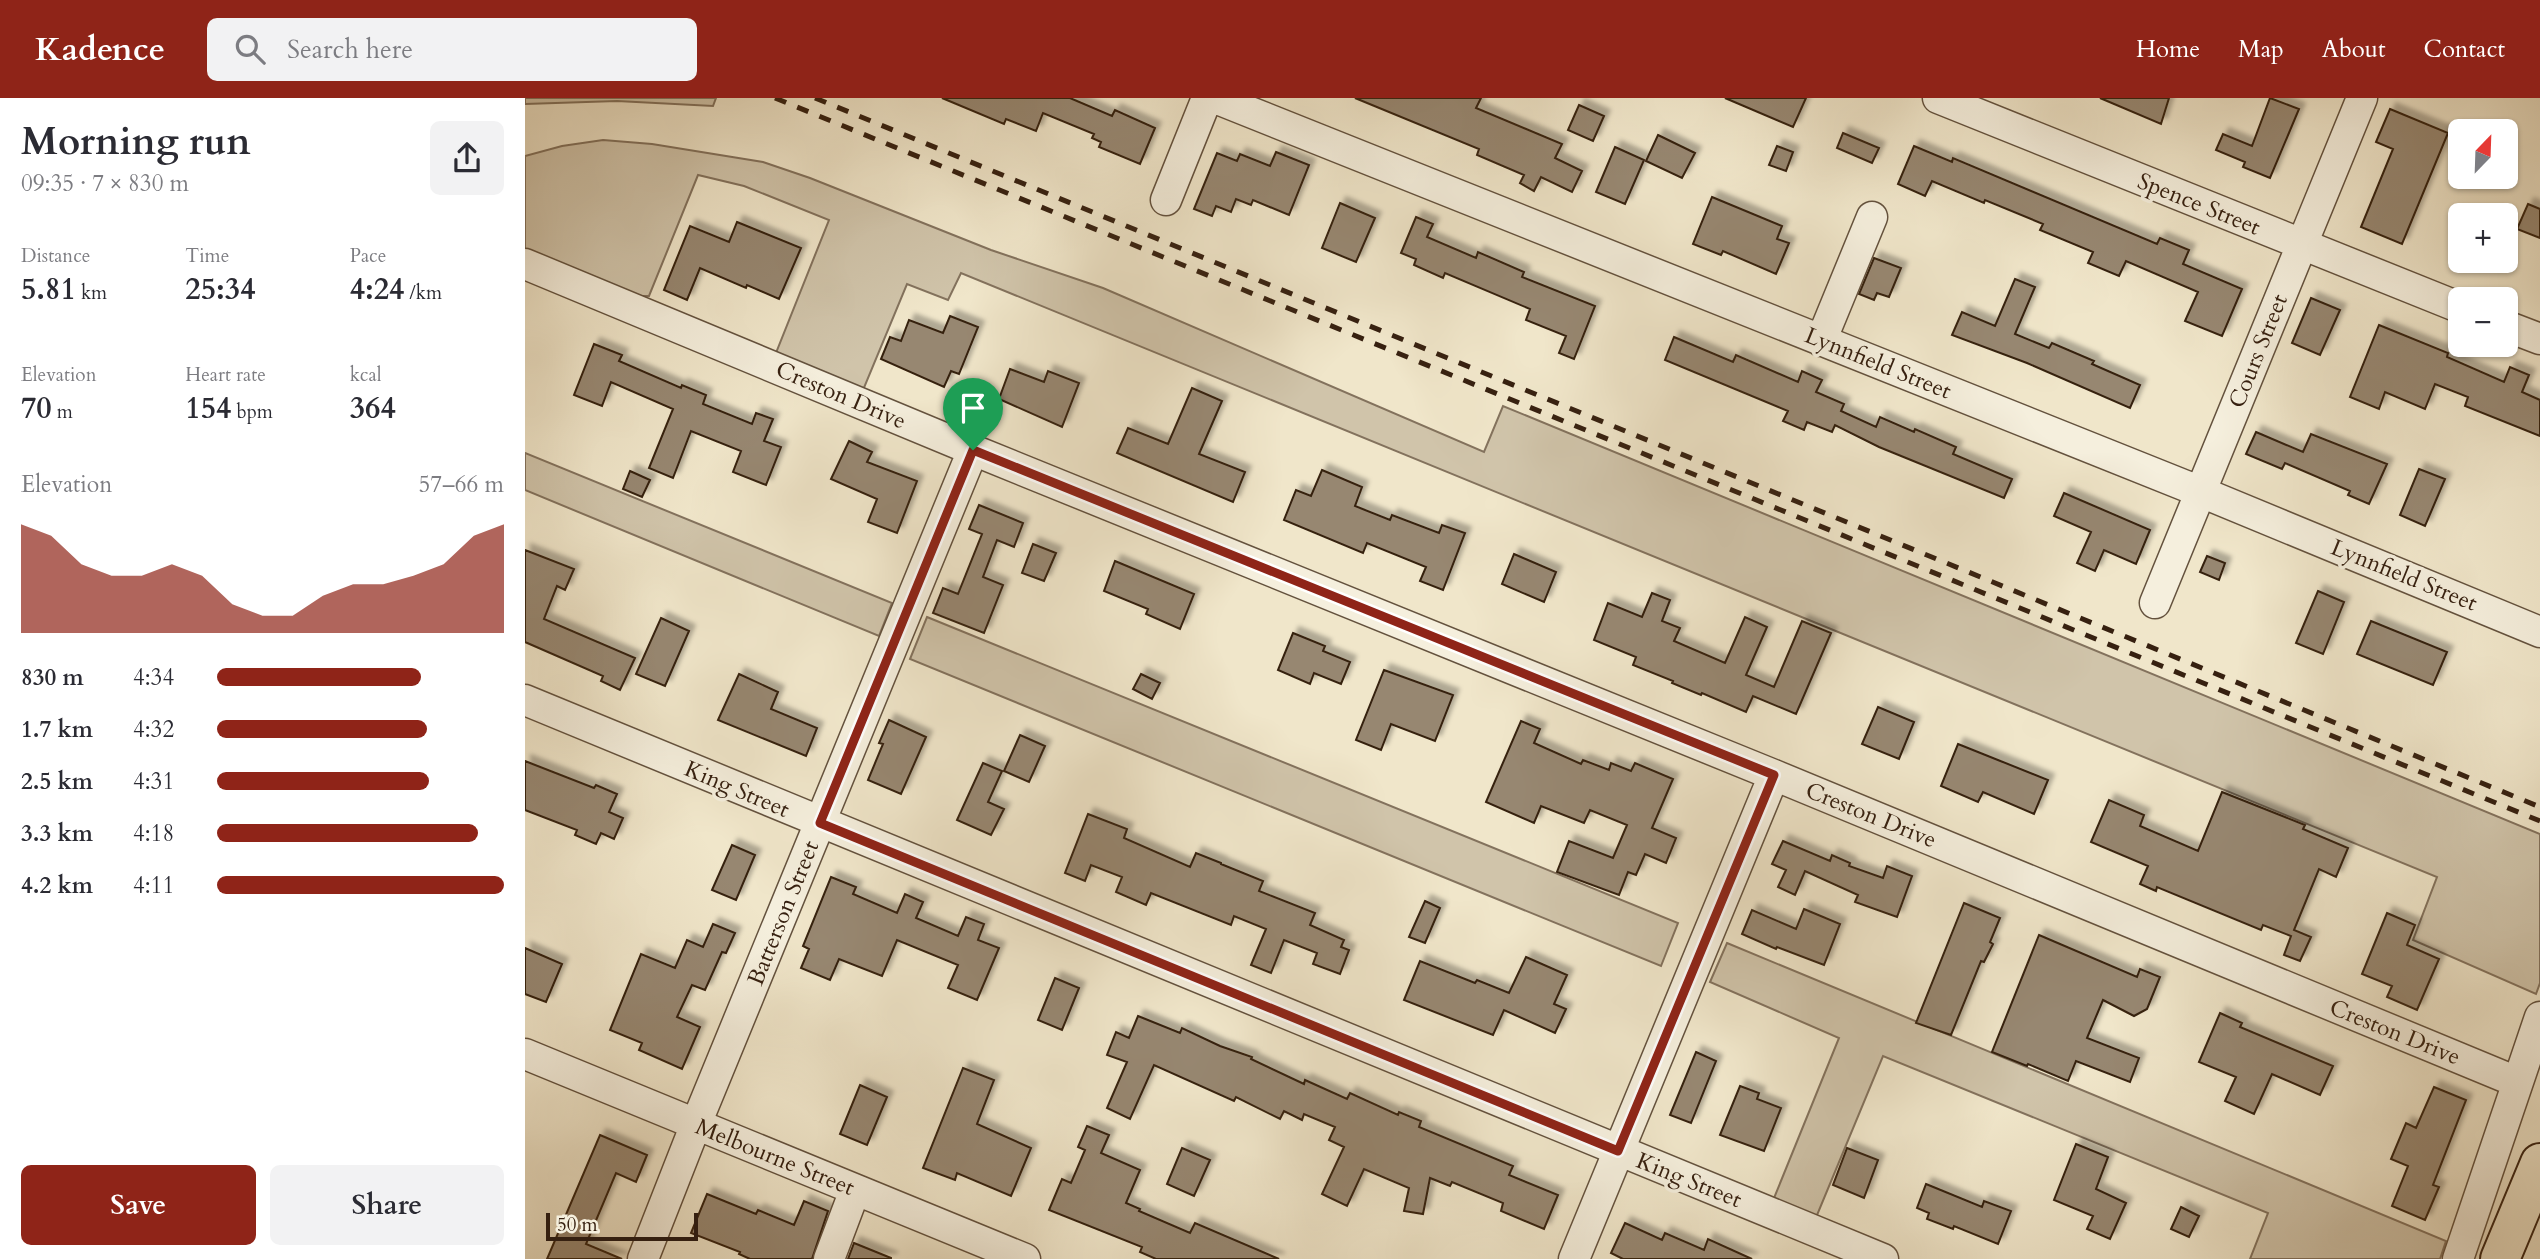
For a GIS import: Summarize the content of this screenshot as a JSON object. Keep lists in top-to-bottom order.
{
  "streets": {
    "street": [
      "Spence Street",
      "Cours Street",
      "Lynnfield Street",
      "Creston Drive",
      "King Street",
      "Batterson Street",
      "Melbourne Street"
    ]
  },
  "crossings": [
    ["Spence Street", "Cours Street"],
    ["Cours Street", "Lynnfield Street"],
    ["Creston Drive", "Batterson Street"],
    ["King Street", "Batterson Street"],
    ["Batterson Street", "Melbourne Street"]
  ],
  "scale_bar": "50 m",
  "north": "top right",
  "page": {
    "header": "Kadence",
    "search": "Search here",
    "nav": [
      "Home",
      "Map",
      "About",
      "Contact"
    ],
    "heading": ["Morning run", "09:35 · 7 × 830 m"],
    "map_buttons": ["+", "−"],
    "stats": [
      ["Distance", "5.81 km"],
      ["Time", "25:34"],
      ["Pace", "4:24 /km"],
      ["Elevation", "70 m"],
      ["Heart rate", "154 bpm"],
      ["kcal", "364"]
    ],
    "chart": ["Elevation", "57–66 m"],
    "list": [
      {
        "name": "830 m",
        "note": "4:34"
      },
      {
        "name": "1.7 km",
        "note": "4:32"
      },
      {
        "name": "2.5 km",
        "note": "4:31"
      },
      {
        "name": "3.3 km",
        "note": "4:18"
      },
      {
        "name": "4.2 km",
        "note": "4:11"
      }
    ],
    "buttons": ["Save", "Share"],
    "scale": "50 m"
  }
}
